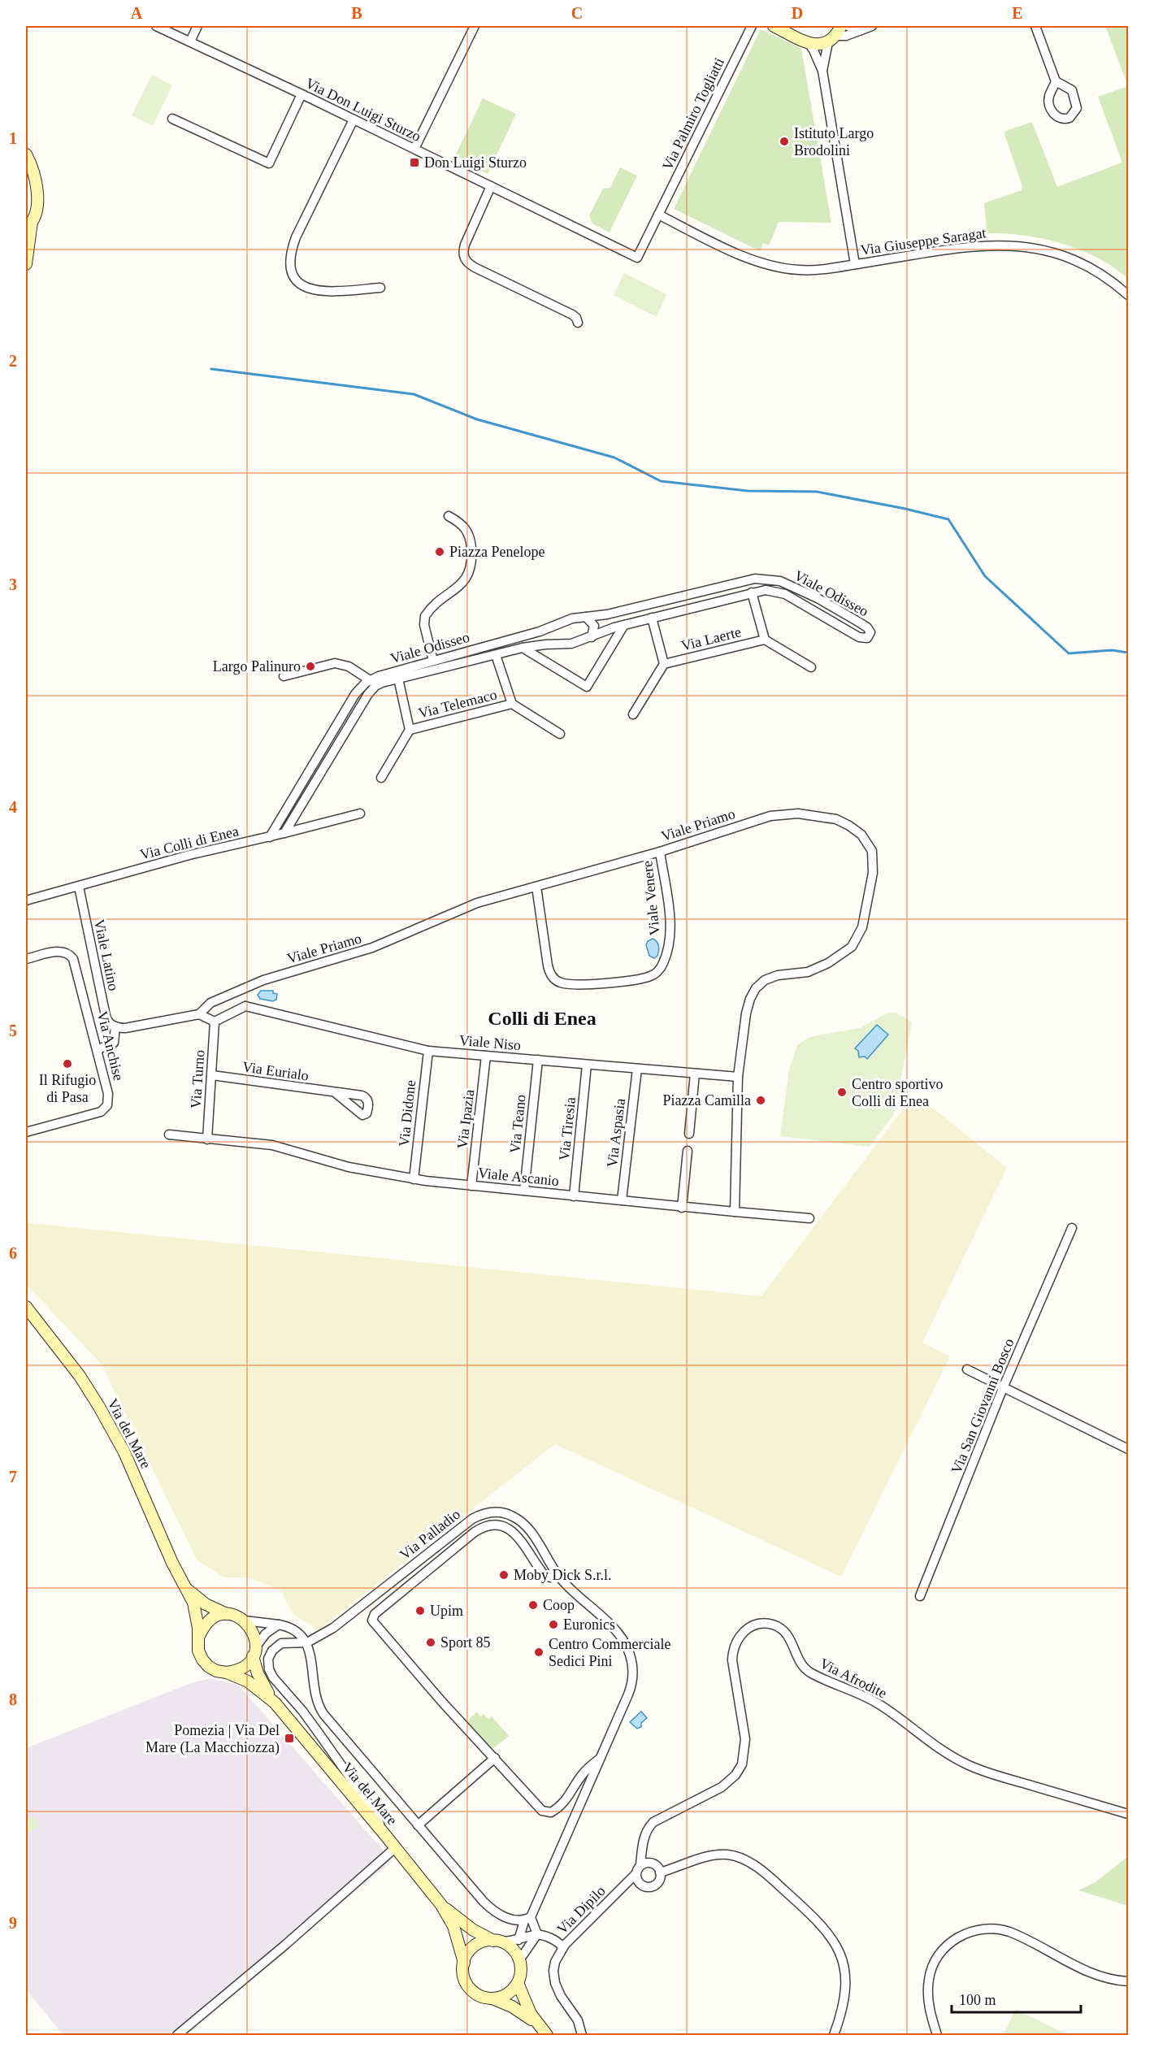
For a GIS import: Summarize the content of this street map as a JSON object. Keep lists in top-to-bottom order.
{
  "streets": {
    "main road": ["Via del Mare"],
    "street": [
      "Via Don Luigi Sturzo",
      "Via Palmiro Togliatti",
      "Via Giuseppe Saragat",
      "Viale Odisseo",
      "Via Laerte",
      "Via Telemaco",
      "Viale Priamo",
      "Via Colli di Enea",
      "Viale Venere",
      "Viale Latino",
      "Viale Niso",
      "Via Anchise",
      "Via Eurialo",
      "Via Turno",
      "Via Didone",
      "Via Ipazia",
      "Via Teano",
      "Via Tiresia",
      "Via Aspasia",
      "Viale Ascanio",
      "Via San Giovanni Bosco",
      "Via Palladio",
      "Via Afrodite",
      "Via Dipilo"
    ]
  },
  "crossings": [
    ["Via Don Luigi Sturzo", "Via Palmiro Togliatti"],
    ["Via Palmiro Togliatti", "Via Giuseppe Saragat"],
    ["Viale Odisseo", "Via Laerte"],
    ["Viale Odisseo", "Via Telemaco"],
    ["Viale Odisseo", "Via Colli di Enea"],
    ["Viale Priamo", "Viale Venere"],
    ["Viale Priamo", "Viale Niso"],
    ["Via Colli di Enea", "Viale Latino"],
    ["Viale Niso", "Via Didone"],
    ["Viale Niso", "Via Ipazia"],
    ["Viale Niso", "Via Teano"],
    ["Viale Niso", "Via Tiresia"],
    ["Viale Niso", "Via Aspasia"],
    ["Via Eurialo", "Via Turno"],
    ["Via Turno", "Viale Ascanio"],
    ["Via Didone", "Viale Ascanio"],
    ["Via Ipazia", "Viale Ascanio"],
    ["Via Teano", "Viale Ascanio"],
    ["Via Tiresia", "Viale Ascanio"],
    ["Via Aspasia", "Viale Ascanio"],
    ["Via del Mare", "Via Palladio"],
    ["Via Afrodite", "Via Dipilo"]
  ],
  "districts": ["Colli di Enea"],
  "places": {
    "other": [
      "Istituto Largo Brodolini",
      "Piazza Penelope",
      "Largo Palinuro",
      "Il Rifugio di Pasa",
      "Centro sportivo Colli di Enea",
      "Piazza Camilla",
      "Moby Dick S.r.l.",
      "Coop",
      "Upim",
      "Euronics",
      "Sport 85",
      "Centro Commerciale Sedici Pini"
    ],
    "transit": ["Don Luigi Sturzo", "Pomezia | Via Del Mare (La Macchiozza)"]
  },
  "scale_bar": "100 m",
  "grid": {
    "columns": [
      "A",
      "B",
      "C",
      "D",
      "E"
    ],
    "rows": [
      "1",
      "2",
      "3",
      "4",
      "5",
      "6",
      "7",
      "8",
      "9"
    ]
  }
}
